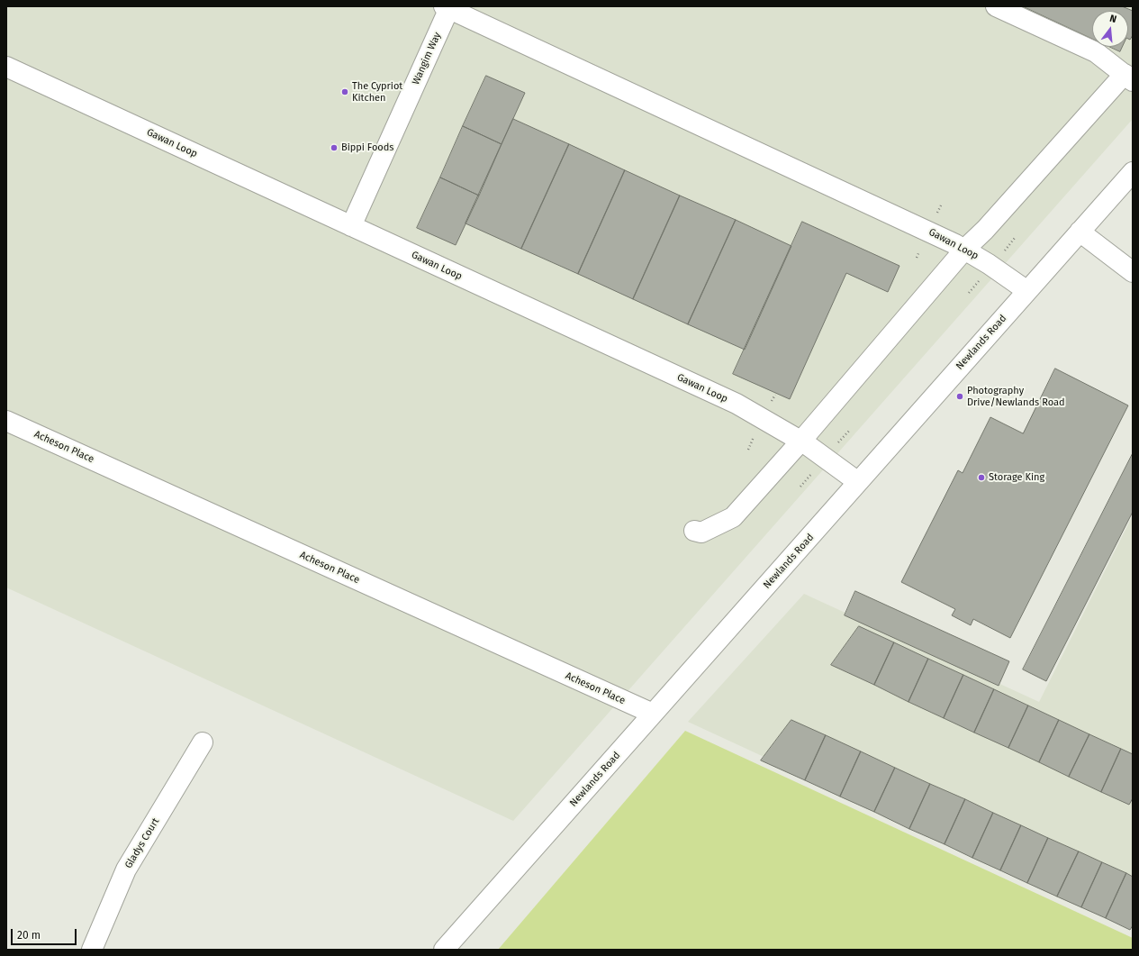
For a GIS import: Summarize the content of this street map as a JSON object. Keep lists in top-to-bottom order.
{
  "streets": {
    "street": [
      "Wangim Way",
      "Gawan Loop",
      "Newlands Road",
      "Acheson Place",
      "Gladys Court"
    ]
  },
  "crossings": [
    ["Wangim Way", "Gawan Loop"],
    ["Gawan Loop", "Newlands Road"],
    ["Newlands Road", "Acheson Place"]
  ],
  "places": [
    "The Cypriot Kitchen",
    "Bippi Foods",
    "Photography Drive/Newlands Road",
    "Storage King"
  ],
  "scale_bar": "20 m",
  "north": "top"
}
